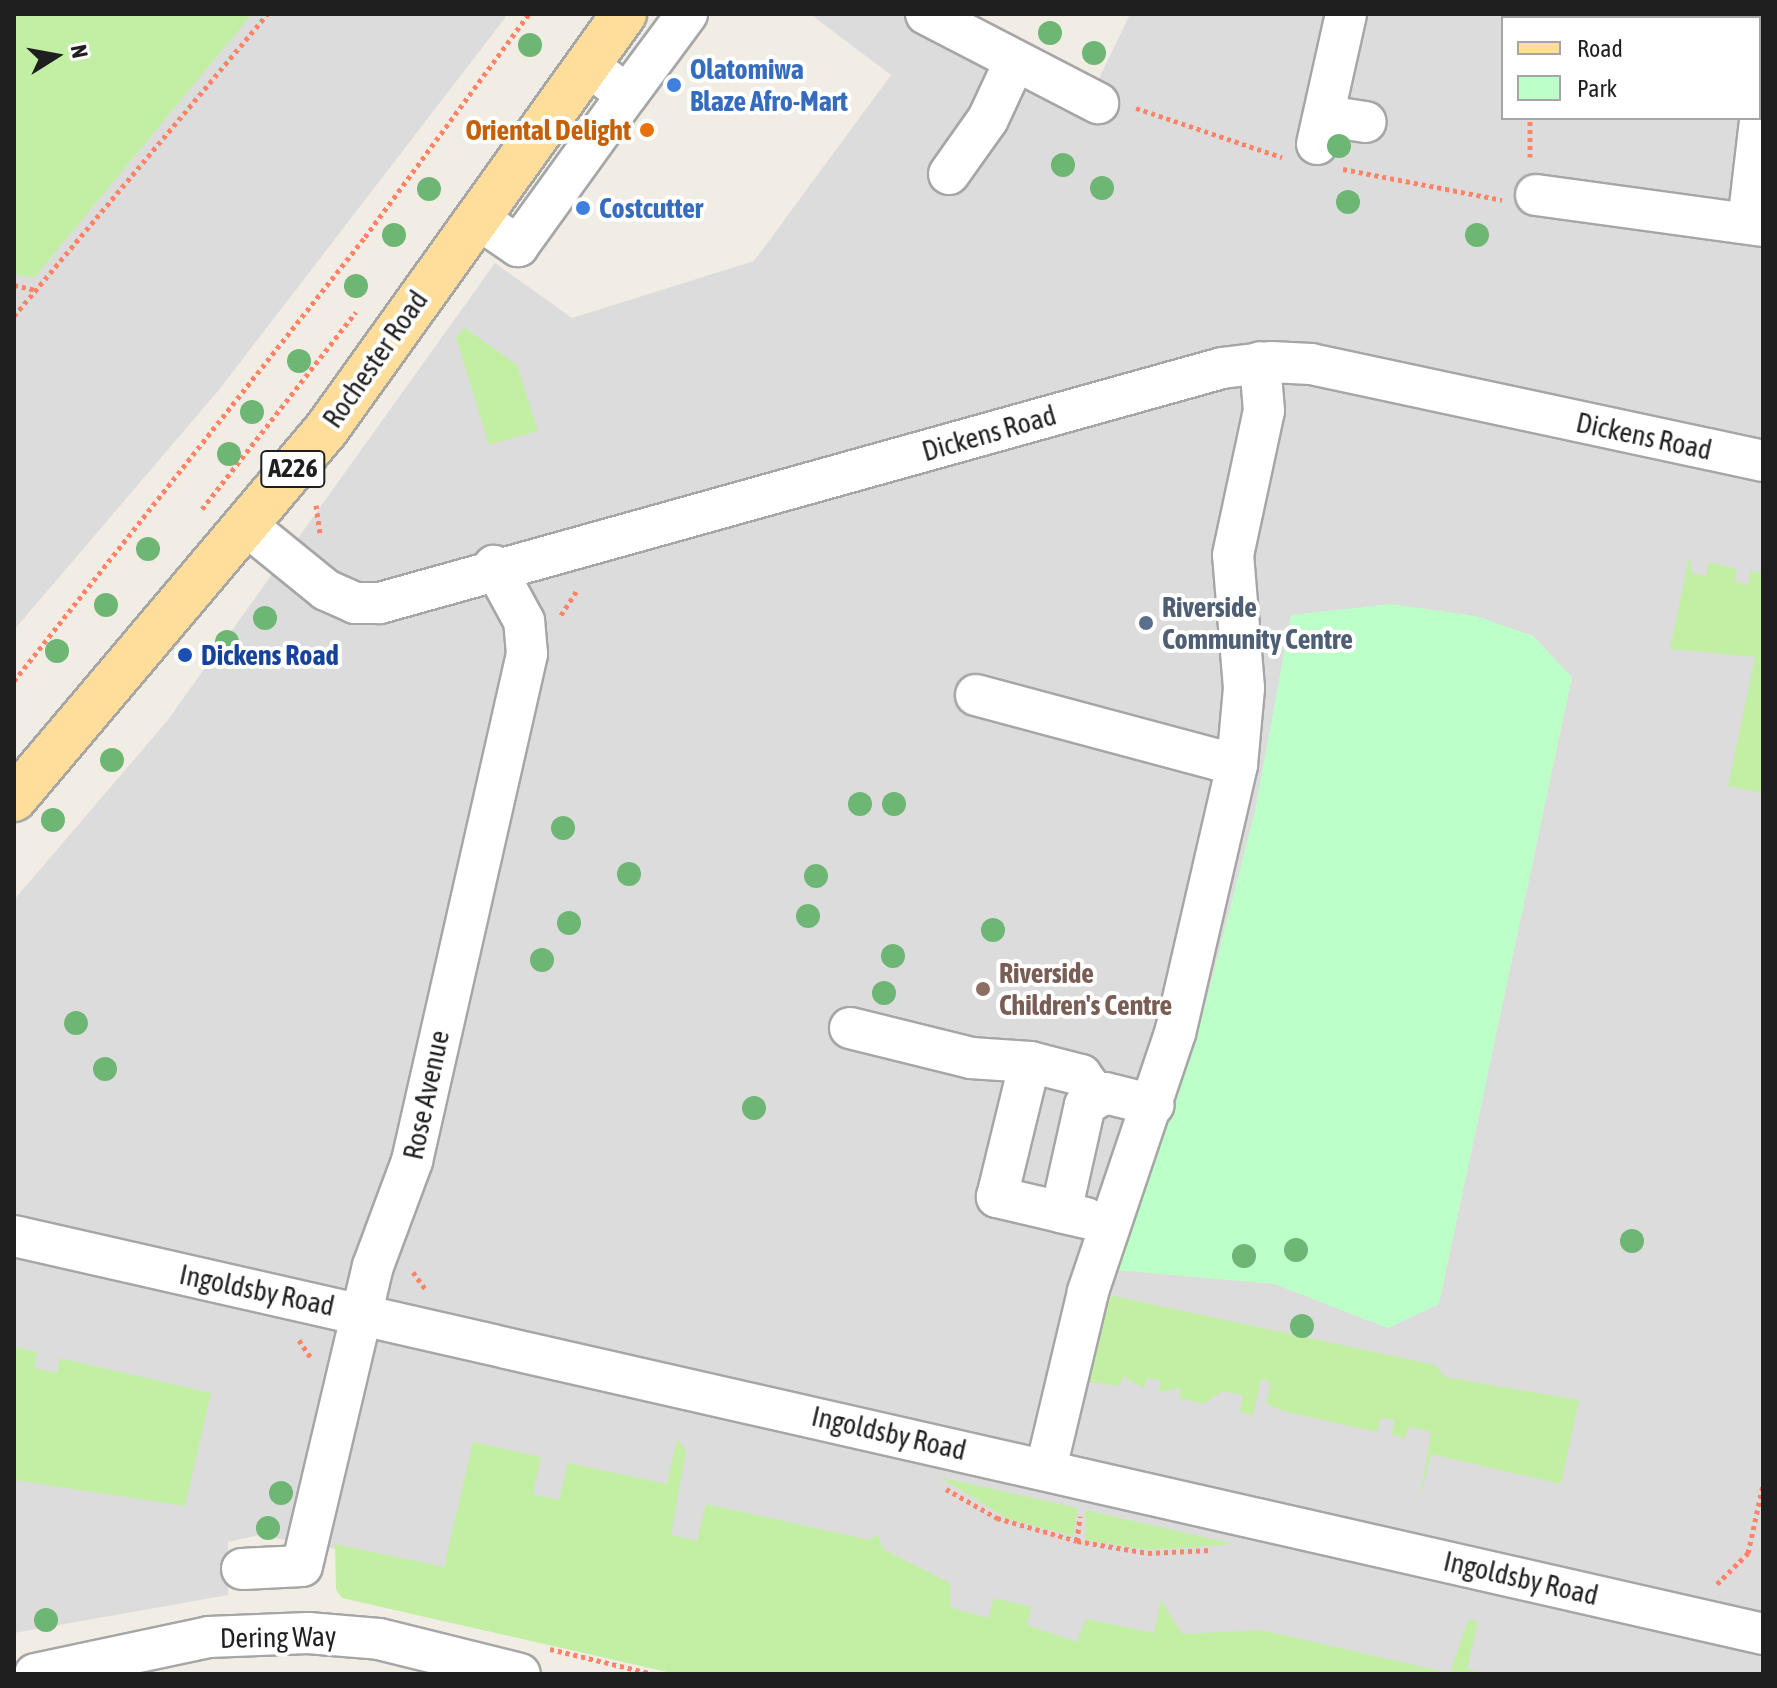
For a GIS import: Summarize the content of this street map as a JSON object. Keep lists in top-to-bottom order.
{
  "streets": {
    "main road": ["Rochester Road", "A226"],
    "street": [
      "Dickens Road",
      "Rose Avenue",
      "Ingoldsby Road",
      "Dering Way"
    ]
  },
  "crossings": [
    ["Rochester Road", "Dickens Road"],
    ["Dickens Road", "Rose Avenue"],
    ["Rose Avenue", "Ingoldsby Road"]
  ],
  "places": [
    "Olatomiwa Blaze Afro-Mart",
    "Oriental Delight",
    "Costcutter",
    "Riverside Community Centre",
    "Dickens Road",
    "Riverside Children's Centre"
  ],
  "legend": ["Road", "Park"],
  "north": "right"
}
